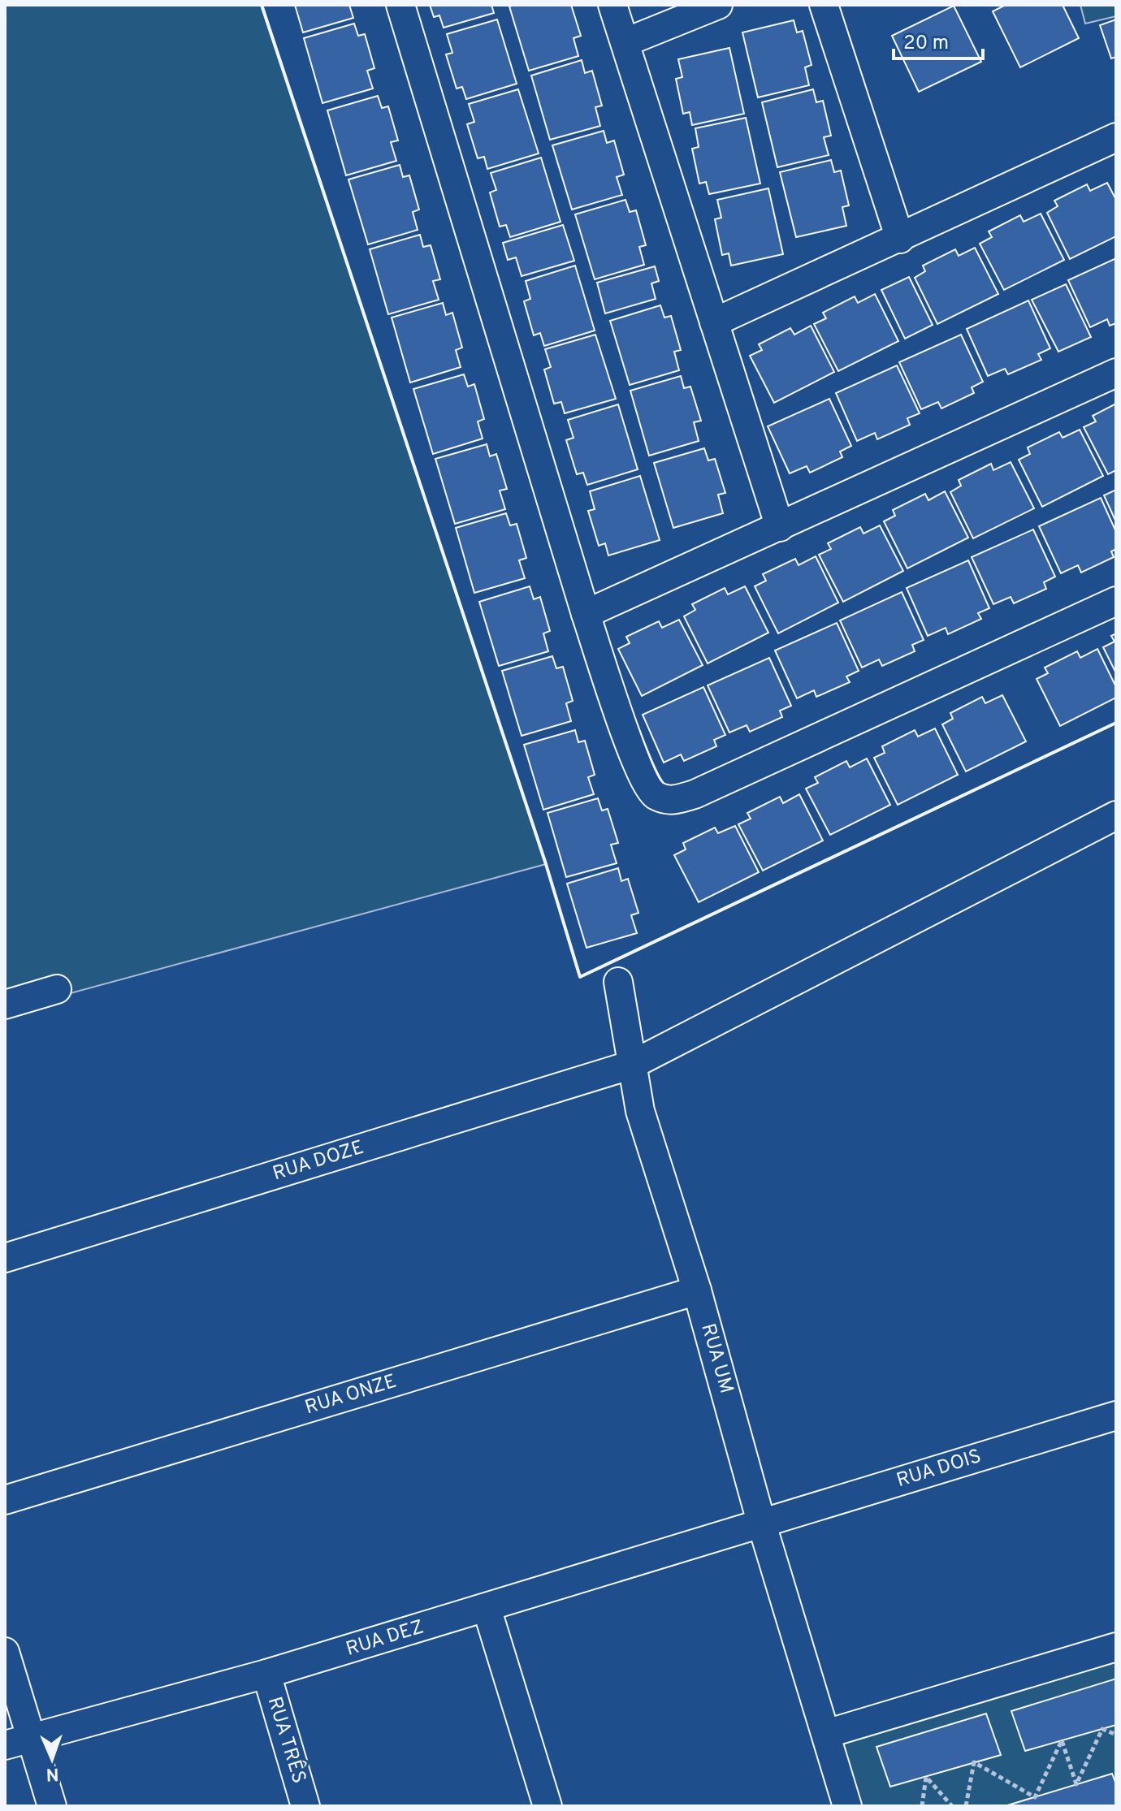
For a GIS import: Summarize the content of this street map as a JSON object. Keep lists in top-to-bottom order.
{
  "streets": {
    "street": [
      "RUA DOZE",
      "RUA UM",
      "RUA ONZE",
      "RUA DOIS",
      "RUA DEZ",
      "RUA TRÊS"
    ]
  },
  "crossings": [
    ["RUA DOZE", "RUA UM"],
    ["RUA UM", "RUA ONZE"],
    ["RUA UM", "RUA DOIS"],
    ["RUA UM", "RUA DEZ"],
    ["RUA DOIS", "RUA DEZ"],
    ["RUA DEZ", "RUA TRÊS"]
  ],
  "scale_bar": "20 m",
  "north": "bottom"
}
